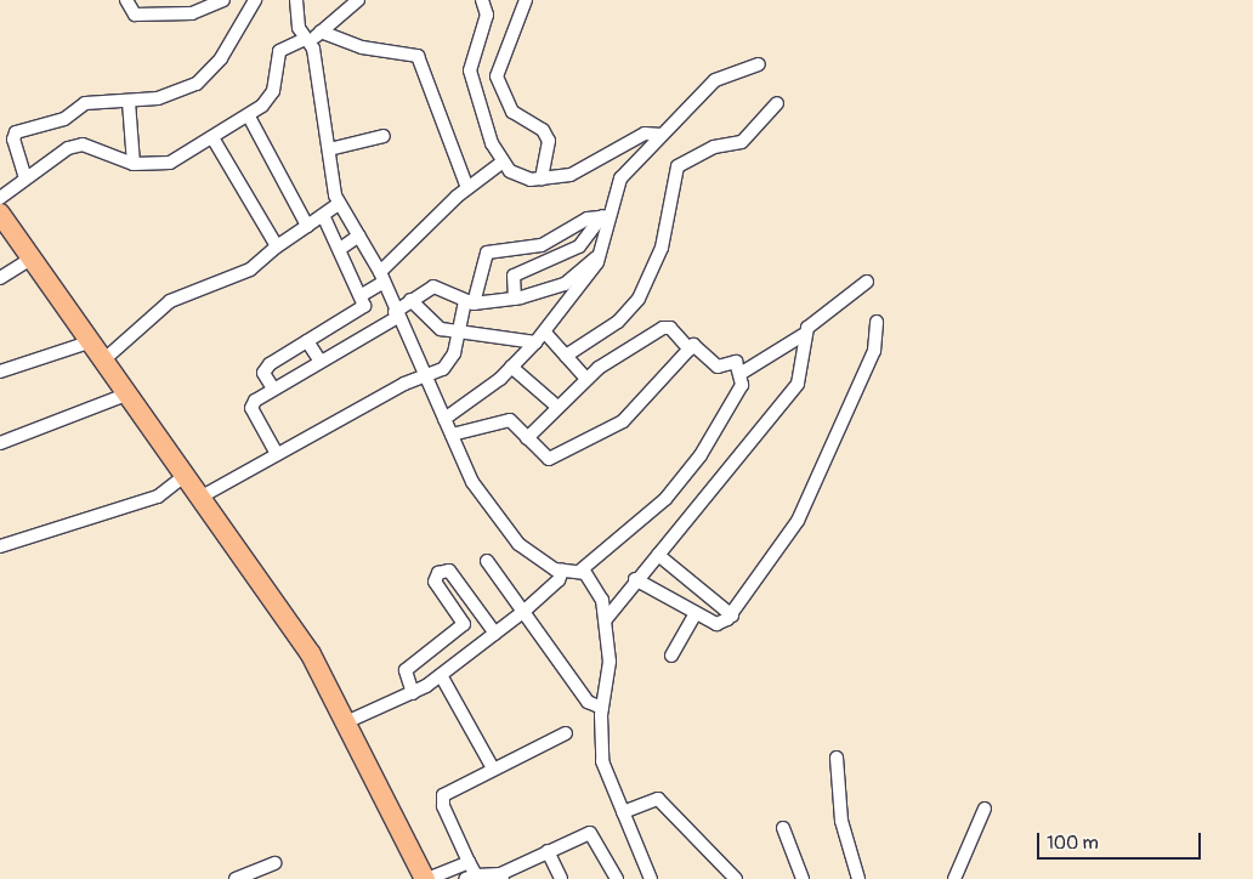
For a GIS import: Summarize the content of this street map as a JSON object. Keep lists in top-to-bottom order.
{
  "scale_bar": "100 m"
}
